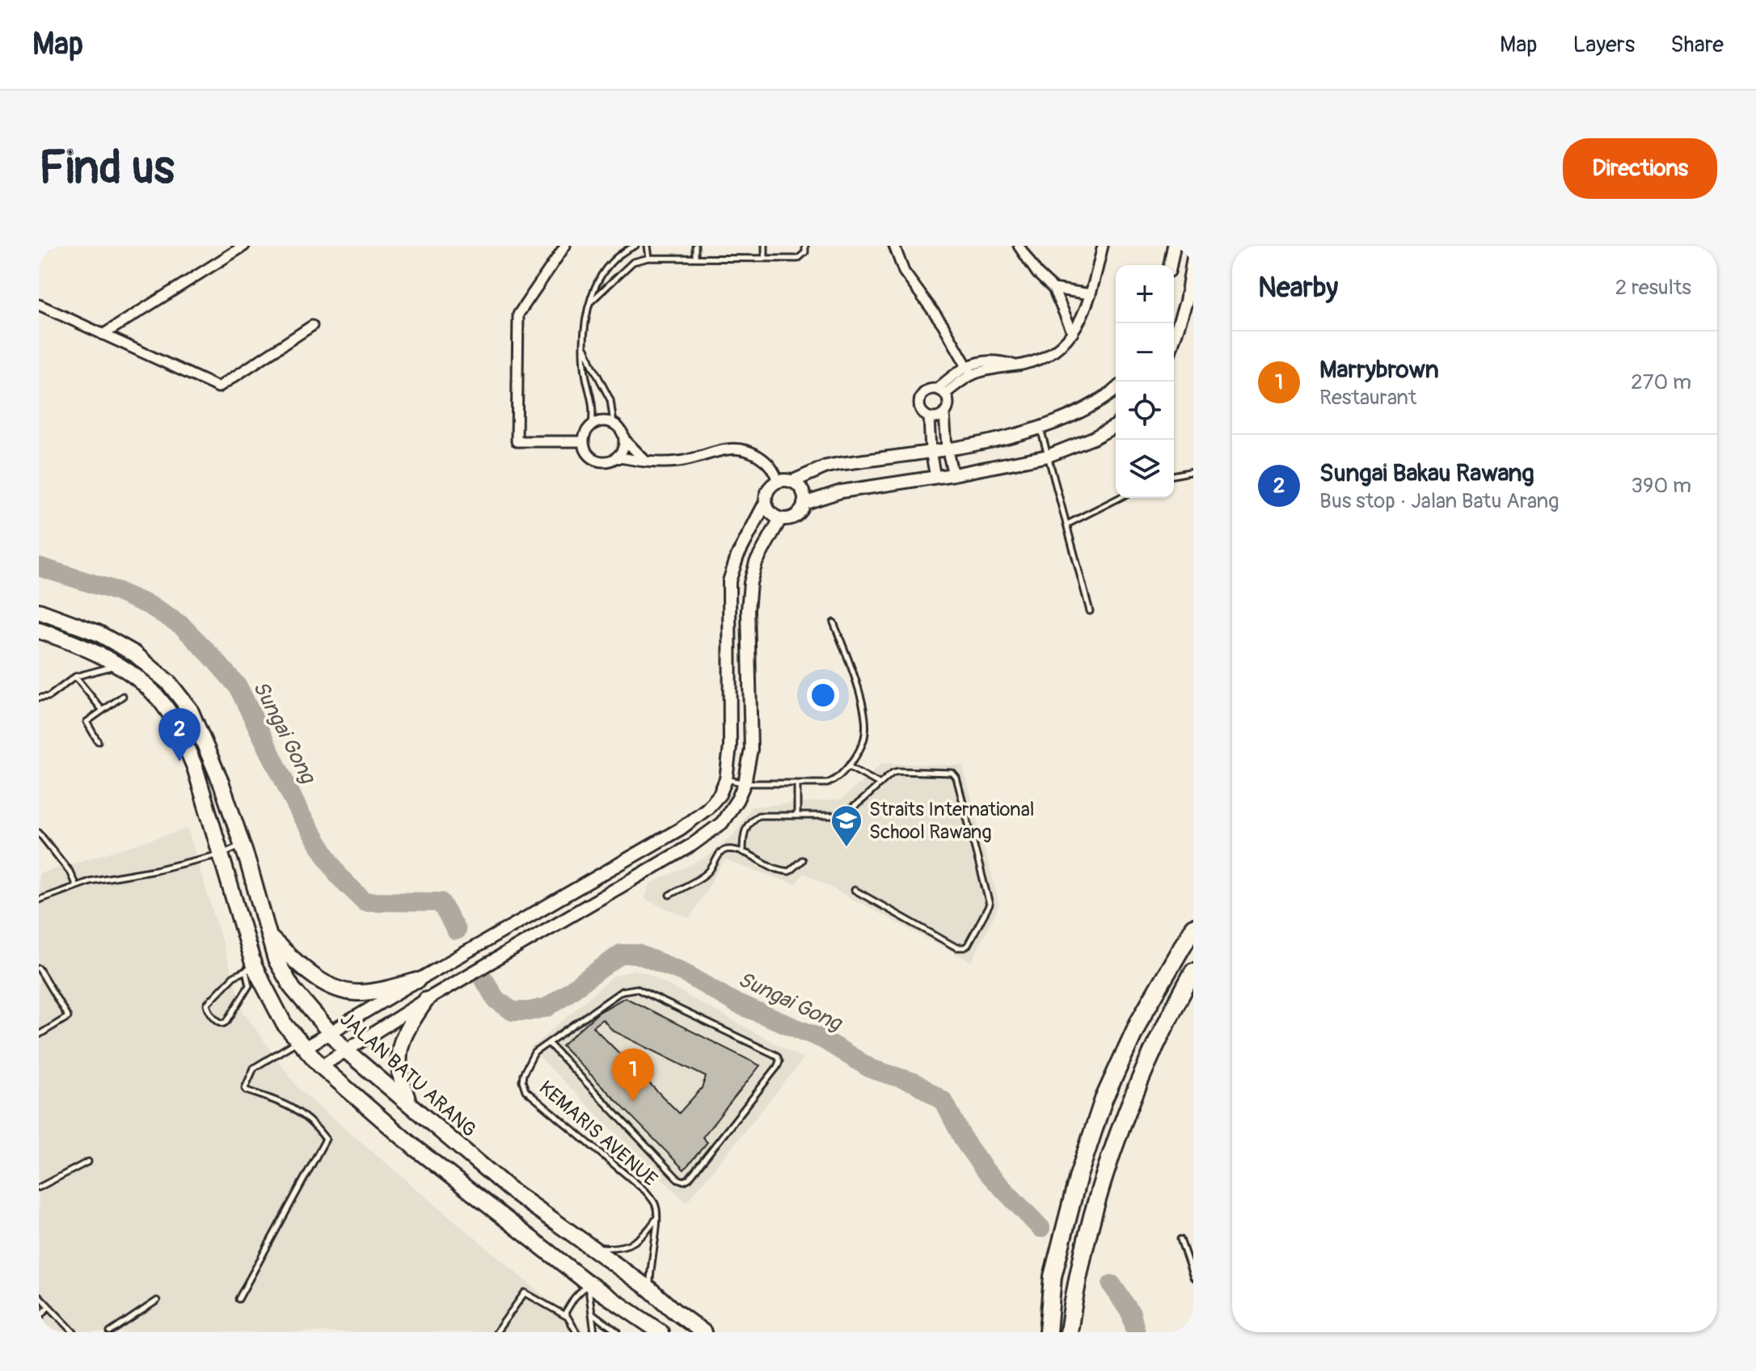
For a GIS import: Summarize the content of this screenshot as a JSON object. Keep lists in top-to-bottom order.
{
  "streets": {
    "main road": ["JALAN BATU ARANG"],
    "lane": ["KEMARIS AVENUE"]
  },
  "crossings": [
    ["JALAN BATU ARANG", "KEMARIS AVENUE"]
  ],
  "water": ["Sungai Gong"],
  "places": {
    "school or university": ["Straits International School Rawang"]
  },
  "page": {
    "header": "Map",
    "nav": ["Map", "Layers", "Share"],
    "buttons": "Directions",
    "title": "Find us",
    "heading": ["Nearby", "2 results"],
    "map_buttons": ["+", "−"],
    "list": [
      {
        "mark": "1",
        "name": "Marrybrown",
        "note": "Restaurant",
        "value": "270 m"
      },
      {
        "mark": "2",
        "name": "Sungai Bakau Rawang",
        "note": "Bus stop · Jalan Batu Arang",
        "value": "390 m"
      }
    ],
    "pins": ["2", "1"]
  }
}
